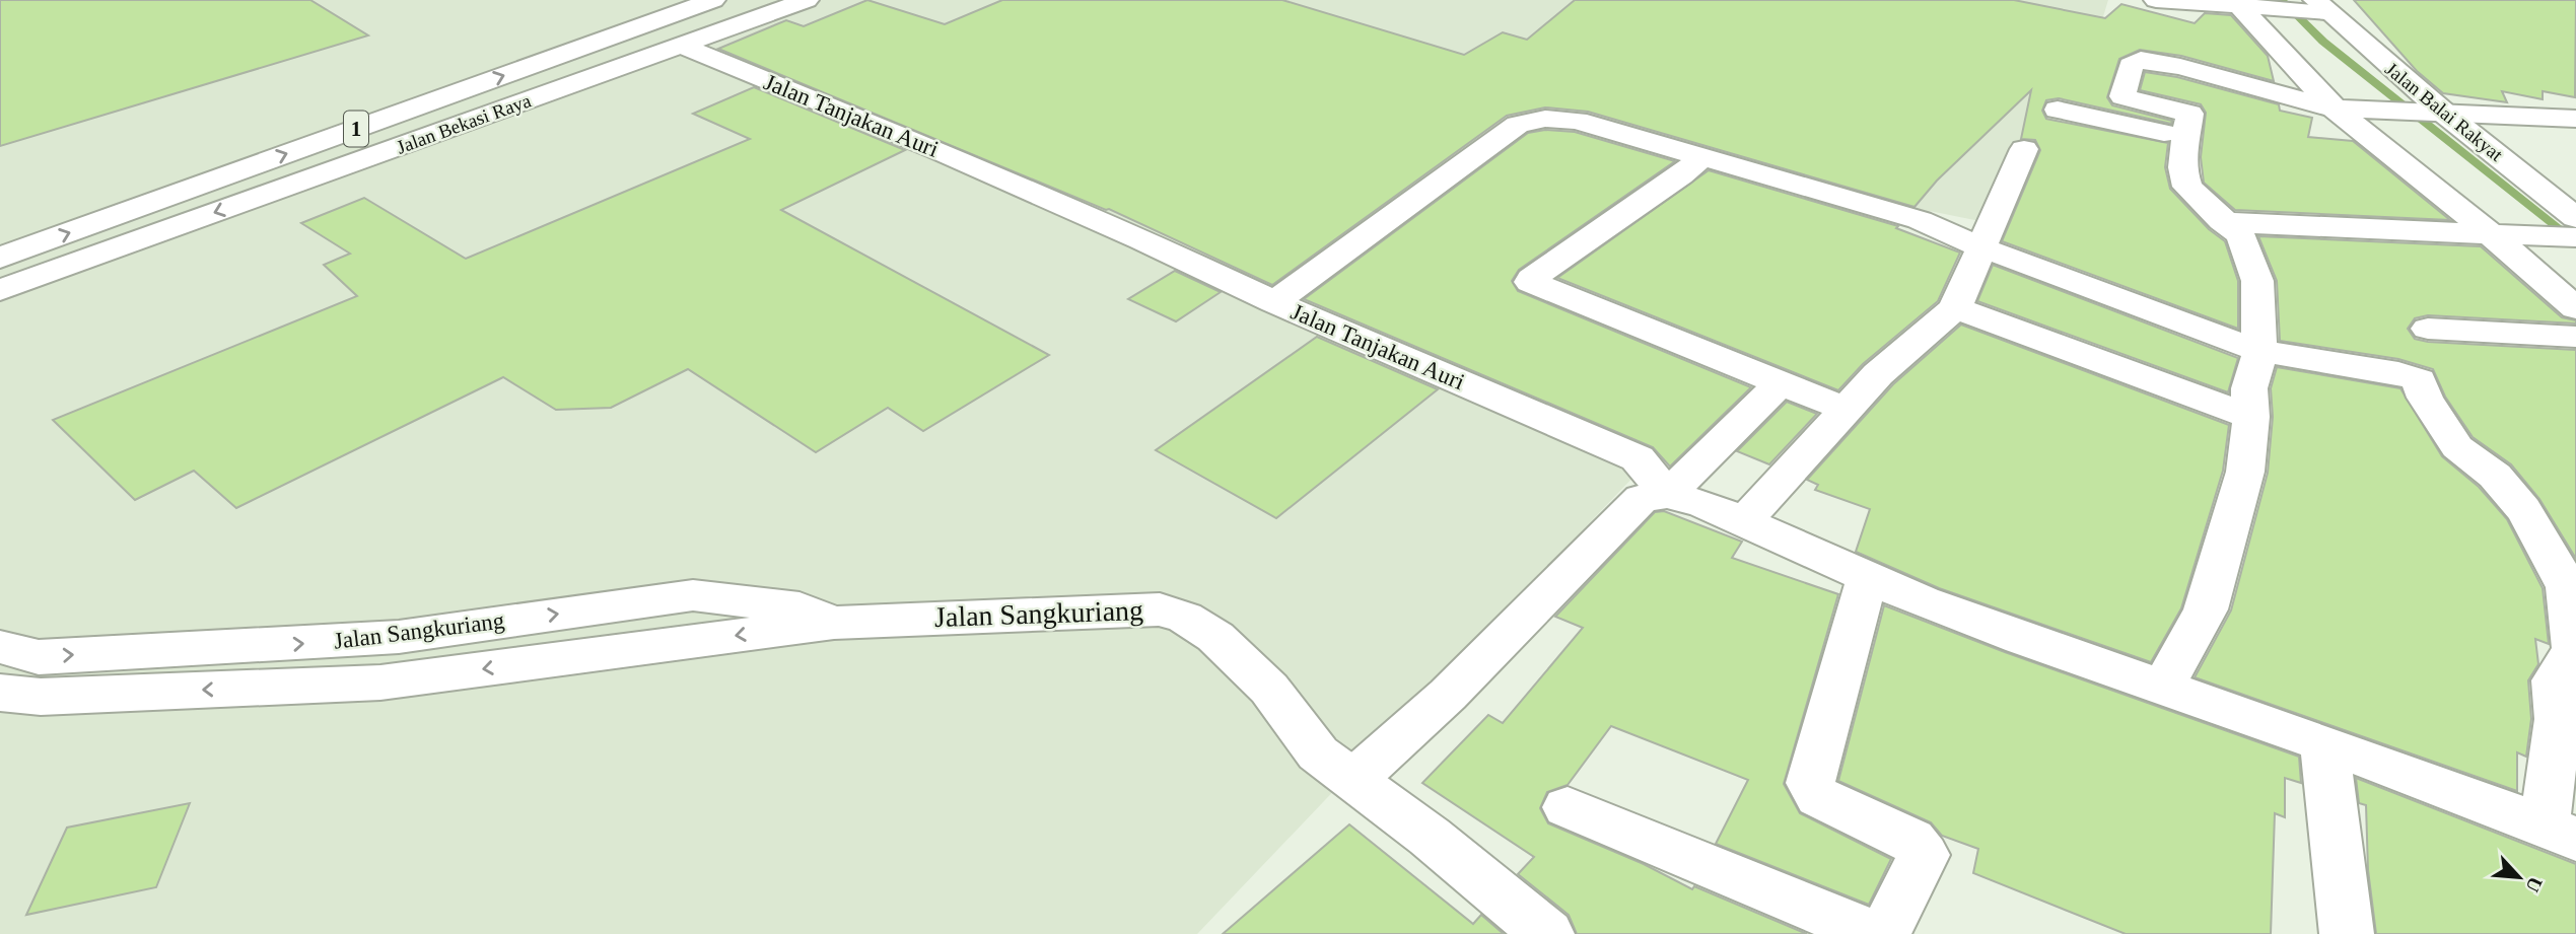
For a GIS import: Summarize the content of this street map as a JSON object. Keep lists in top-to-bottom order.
{
  "streets": {
    "main road": [
      "Jalan Balai Rakyat",
      "Jalan Tanjakan Auri",
      "Jalan Bekasi Raya",
      "1",
      "Jalan Sangkuriang"
    ]
  },
  "crossings": [
    ["Jalan Tanjakan Auri", "Jalan Bekasi Raya"]
  ],
  "north": "bottom right"
}
